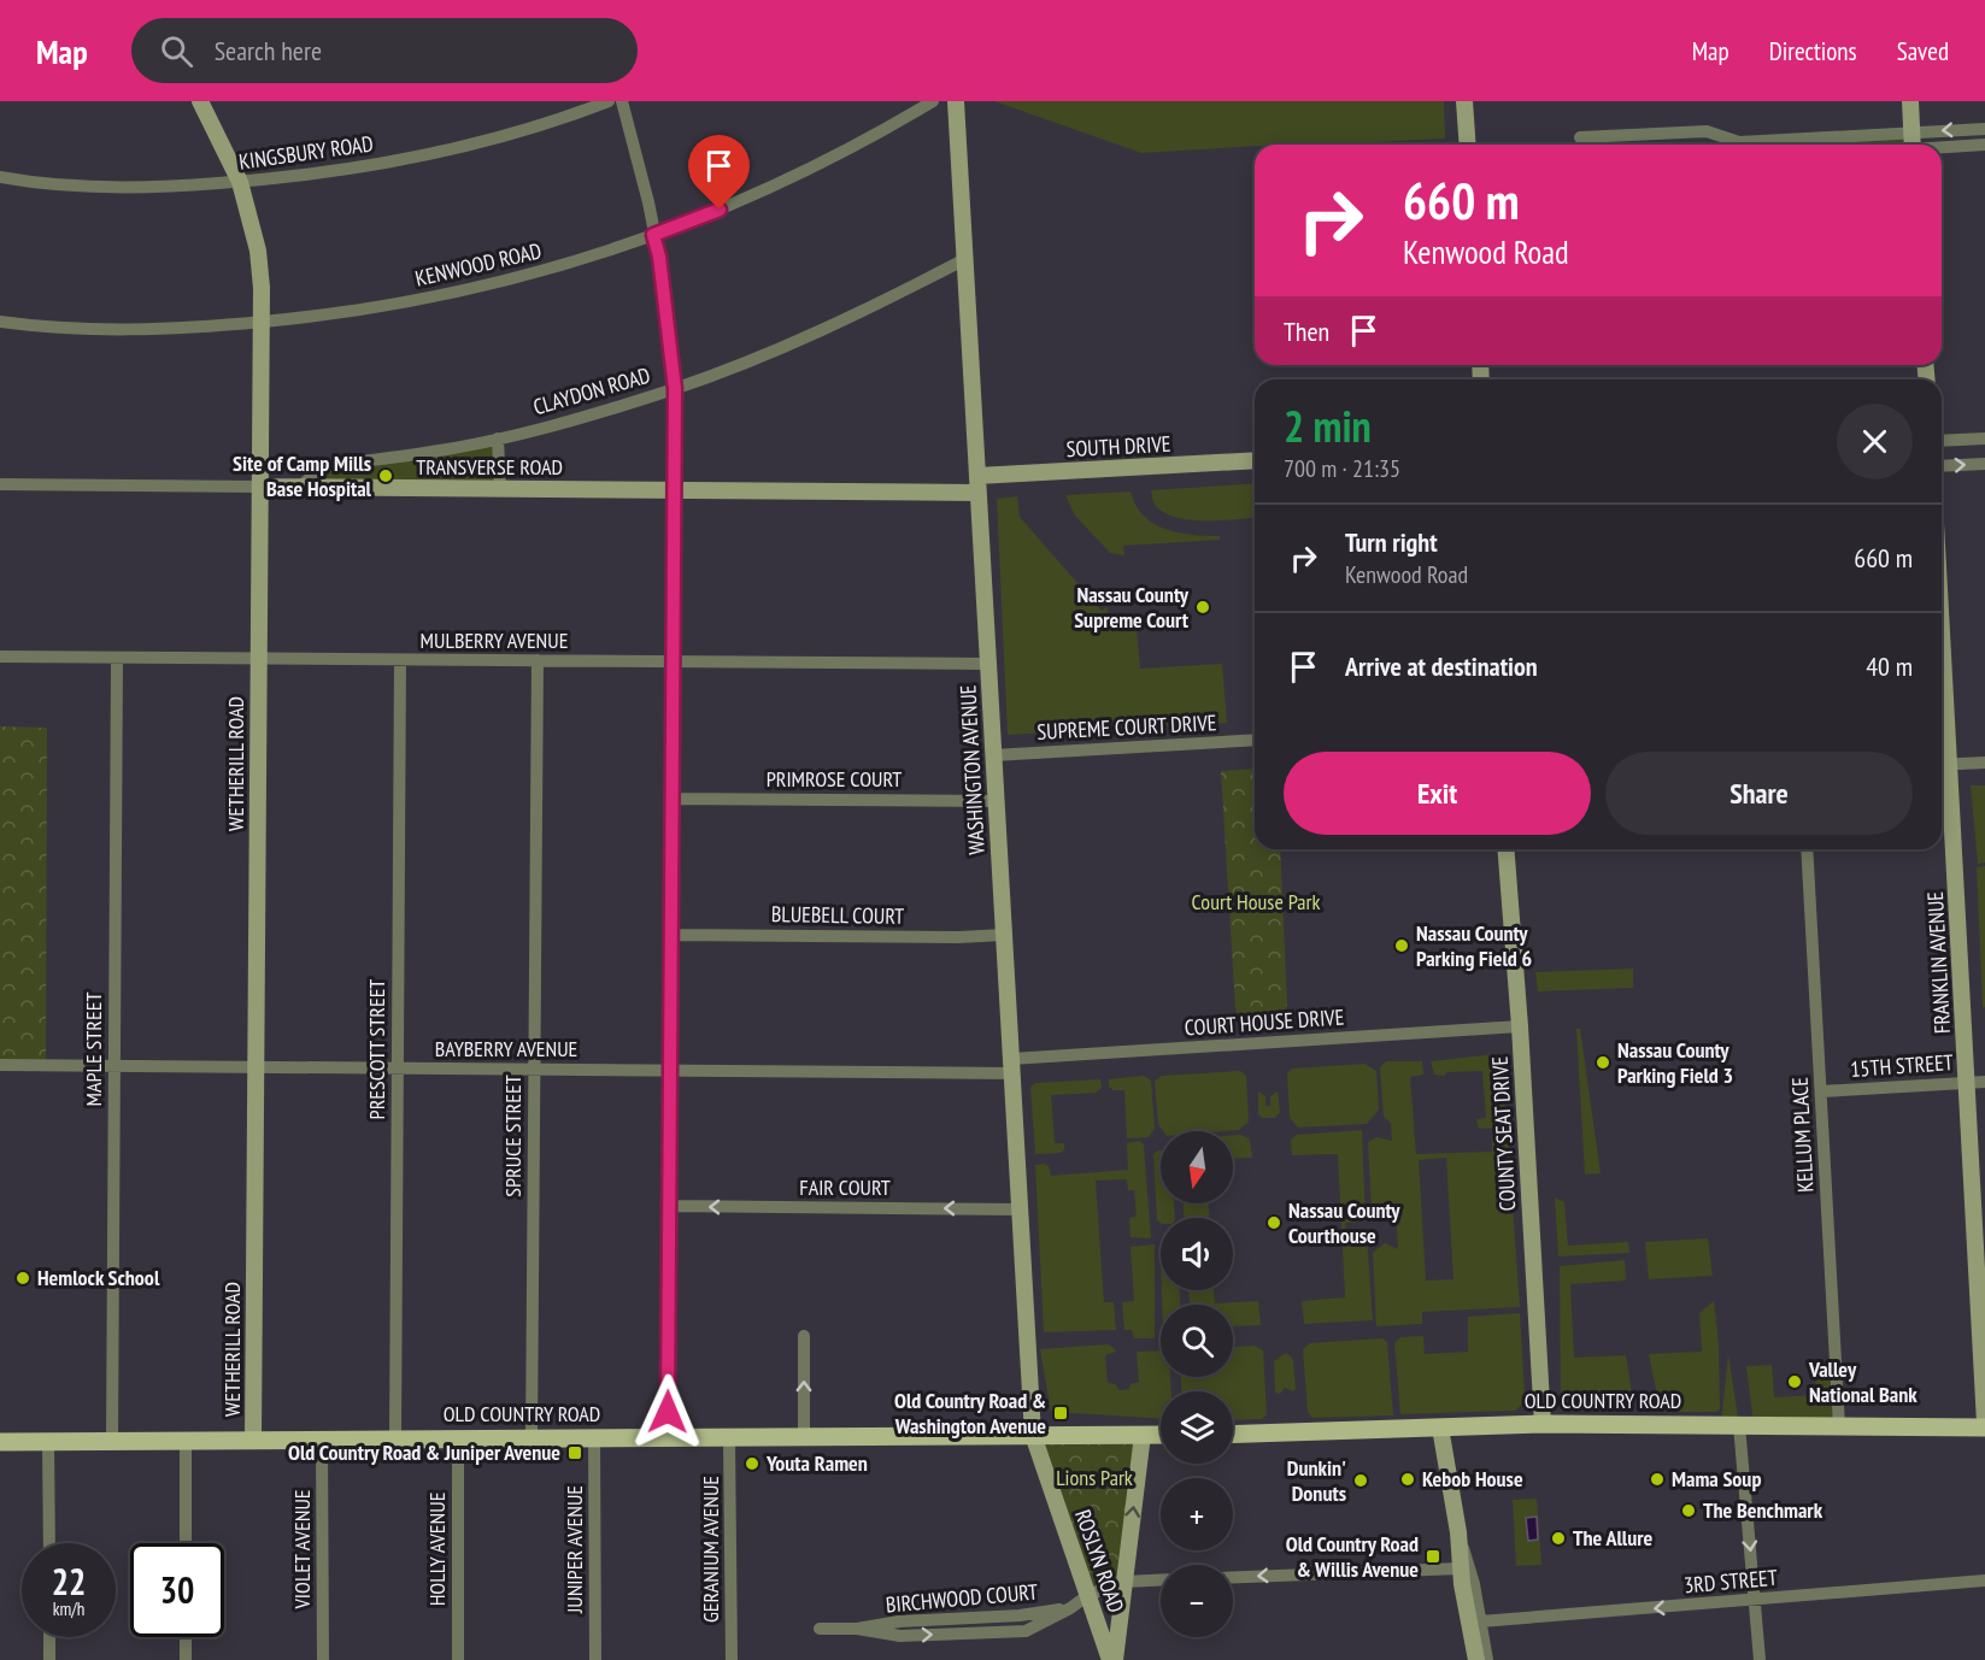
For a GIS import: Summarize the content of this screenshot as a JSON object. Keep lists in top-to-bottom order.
{
  "streets": {
    "main road": ["OLD COUNTRY ROAD"],
    "street": [
      "KINGSBURY ROAD",
      "KENWOOD ROAD",
      "CLAYDON ROAD",
      "SOUTH DRIVE",
      "TRANSVERSE ROAD",
      "MULBERRY AVENUE",
      "SUPREME COURT DRIVE",
      "WETHERILL ROAD",
      "WASHINGTON AVENUE",
      "PRIMROSE COURT",
      "BLUEBELL COURT",
      "FRANKLIN AVENUE",
      "COURT HOUSE DRIVE",
      "MAPLE STREET",
      "PRESCOTT STREET",
      "BAYBERRY AVENUE",
      "15TH STREET",
      "COUNTY SEAT DRIVE",
      "KELLUM PLACE",
      "SPRUCE STREET",
      "FAIR COURT",
      "VIOLET AVENUE",
      "HOLLY AVENUE",
      "JUNIPER AVENUE",
      "GERANIUM AVENUE",
      "ROSLYN ROAD",
      "3RD STREET",
      "BIRCHWOOD COURT"
    ]
  },
  "crossings": [
    ["KINGSBURY ROAD", "WETHERILL ROAD"],
    ["KENWOOD ROAD", "WETHERILL ROAD"],
    ["CLAYDON ROAD", "TRANSVERSE ROAD"],
    ["CLAYDON ROAD", "WASHINGTON AVENUE"],
    ["SOUTH DRIVE", "TRANSVERSE ROAD"],
    ["SOUTH DRIVE", "WASHINGTON AVENUE"],
    ["TRANSVERSE ROAD", "WETHERILL ROAD"],
    ["TRANSVERSE ROAD", "WASHINGTON AVENUE"],
    ["MULBERRY AVENUE", "WETHERILL ROAD"],
    ["MULBERRY AVENUE", "WASHINGTON AVENUE"],
    ["MULBERRY AVENUE", "MAPLE STREET"],
    ["MULBERRY AVENUE", "PRESCOTT STREET"],
    ["MULBERRY AVENUE", "SPRUCE STREET"],
    ["SUPREME COURT DRIVE", "WASHINGTON AVENUE"],
    ["WETHERILL ROAD", "BAYBERRY AVENUE"],
    ["WETHERILL ROAD", "OLD COUNTRY ROAD"],
    ["WASHINGTON AVENUE", "PRIMROSE COURT"],
    ["WASHINGTON AVENUE", "BLUEBELL COURT"],
    ["WASHINGTON AVENUE", "COURT HOUSE DRIVE"],
    ["WASHINGTON AVENUE", "BAYBERRY AVENUE"],
    ["WASHINGTON AVENUE", "FAIR COURT"],
    ["WASHINGTON AVENUE", "OLD COUNTRY ROAD"],
    ["WASHINGTON AVENUE", "ROSLYN ROAD"],
    ["FRANKLIN AVENUE", "15TH STREET"],
    ["FRANKLIN AVENUE", "OLD COUNTRY ROAD"],
    ["COURT HOUSE DRIVE", "BAYBERRY AVENUE"],
    ["COURT HOUSE DRIVE", "COUNTY SEAT DRIVE"],
    ["MAPLE STREET", "BAYBERRY AVENUE"],
    ["MAPLE STREET", "OLD COUNTRY ROAD"],
    ["PRESCOTT STREET", "BAYBERRY AVENUE"],
    ["PRESCOTT STREET", "OLD COUNTRY ROAD"],
    ["BAYBERRY AVENUE", "SPRUCE STREET"],
    ["15TH STREET", "KELLUM PLACE"],
    ["COUNTY SEAT DRIVE", "OLD COUNTRY ROAD"],
    ["KELLUM PLACE", "OLD COUNTRY ROAD"],
    ["SPRUCE STREET", "OLD COUNTRY ROAD"],
    ["OLD COUNTRY ROAD", "VIOLET AVENUE"],
    ["OLD COUNTRY ROAD", "HOLLY AVENUE"],
    ["OLD COUNTRY ROAD", "JUNIPER AVENUE"],
    ["OLD COUNTRY ROAD", "GERANIUM AVENUE"],
    ["OLD COUNTRY ROAD", "ROSLYN ROAD"],
    ["ROSLYN ROAD", "BIRCHWOOD COURT"]
  ],
  "one_way": ["FAIR COURT", "3RD STREET"],
  "parks": ["Court House Park", "Lions Park"],
  "places": {
    "other": [
      "Site of Camp Mills Base Hospital",
      "Nassau County Supreme Court",
      "Nassau County Parking Field 6",
      "Nassau County Parking Field 3",
      "Nassau County Courthouse",
      "Hemlock School",
      "Valley National Bank",
      "Youta Ramen",
      "Kebob House",
      "Mama Soup",
      "Dunkin' Donuts",
      "The Benchmark",
      "The Allure"
    ],
    "transit": ["Old Country Road & Washington Avenue", "Old Country Road & Juniper Avenue", "Old Country Road & Willis Avenue"]
  },
  "north": "bottom",
  "page": {
    "header": "Map",
    "search": "Search here",
    "nav": ["Map", "Directions", "Saved"],
    "turn": ["660 m", "Kenwood Road"],
    "then": "Then",
    "heading": ["2 min", "700 m · 21:35"],
    "list": [
      {
        "name": "Turn right",
        "note": "Kenwood Road",
        "value": "660 m"
      },
      {
        "name": "Arrive at destination",
        "value": "40 m"
      }
    ],
    "buttons": ["Exit", "Share"],
    "map_buttons": ["+", "−"],
    "speed": "22 km/h",
    "limit": "30"
  }
}
